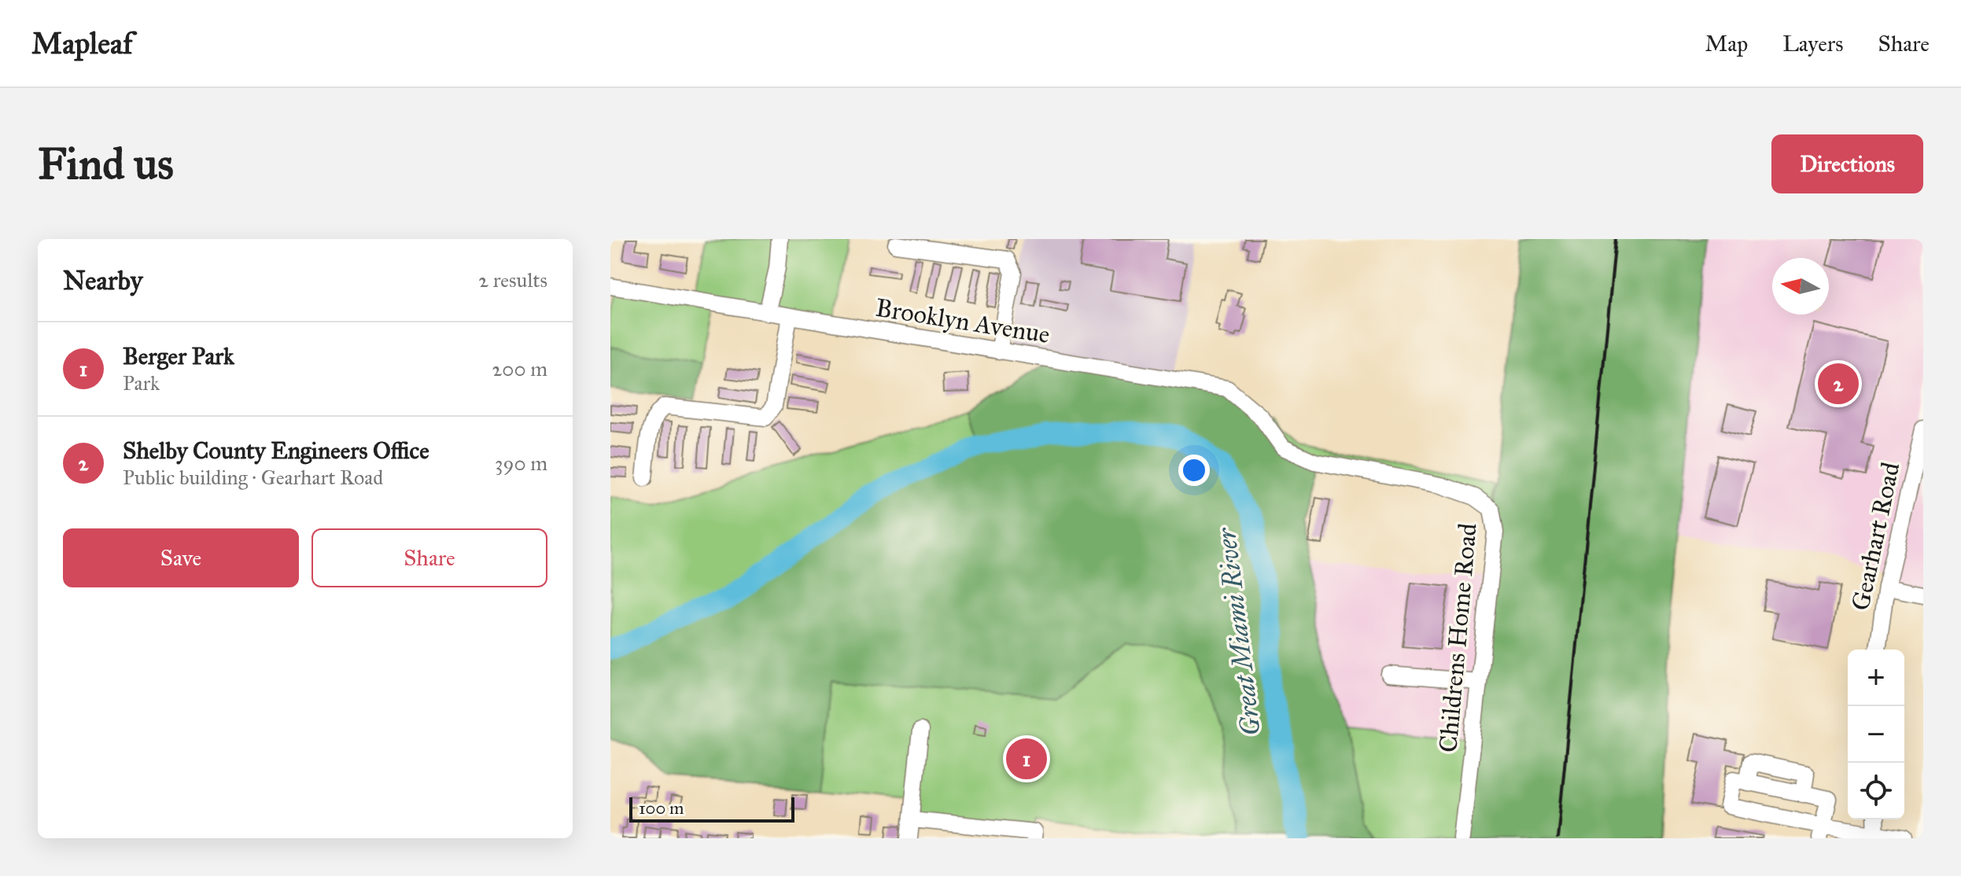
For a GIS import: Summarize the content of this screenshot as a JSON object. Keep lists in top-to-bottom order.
{
  "streets": {
    "street": ["Brooklyn Avenue", "Gearhart Road", "Childrens Home Road"]
  },
  "crossings": [
    ["Brooklyn Avenue", "Childrens Home Road"]
  ],
  "water": ["Great Miami River"],
  "scale_bar": "100 m",
  "north": "left",
  "page": {
    "header": "Mapleaf",
    "nav": ["Map", "Layers", "Share"],
    "buttons": [
      "Directions",
      ["Save", "Share"]
    ],
    "title": "Find us",
    "heading": ["Nearby", "2 results"],
    "list": [
      {
        "mark": "1",
        "name": "Berger Park",
        "note": "Park",
        "value": "200 m"
      },
      {
        "mark": "2",
        "name": "Shelby County Engineers Office",
        "note": "Public building · Gearhart Road",
        "value": "390 m"
      }
    ],
    "pins": ["2", "1"],
    "map_buttons": ["+", "−"],
    "scale": "100 m"
  }
}
